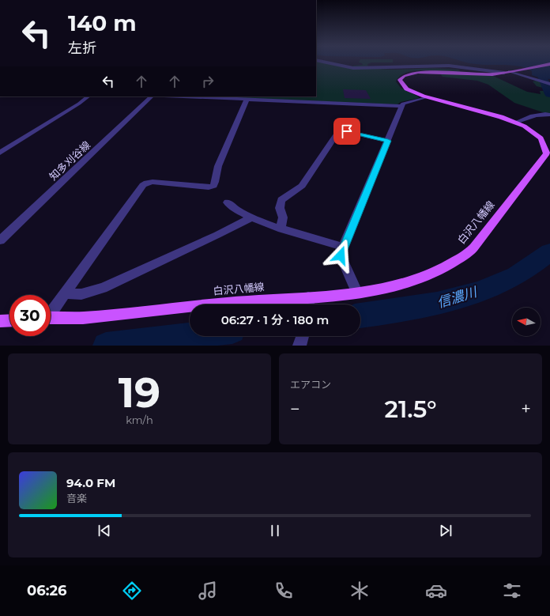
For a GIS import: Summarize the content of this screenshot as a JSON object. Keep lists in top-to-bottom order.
{
  "streets": {
    "main road": ["白沢八幡線"],
    "street": ["知多刈谷線"]
  },
  "water": ["信濃川"],
  "north": "left",
  "page": {
    "turn": ["140 m", "左折"],
    "limit": "30",
    "trip": "06:27 · 1 分 · 180 m",
    "tile": [
      ["19", "km/h"],
      "エアコン"
    ],
    "heat": ["−", "21.5°", "+"],
    "song": ["94.0 FM", "音楽"],
    "tabs": "06:26"
  }
}
